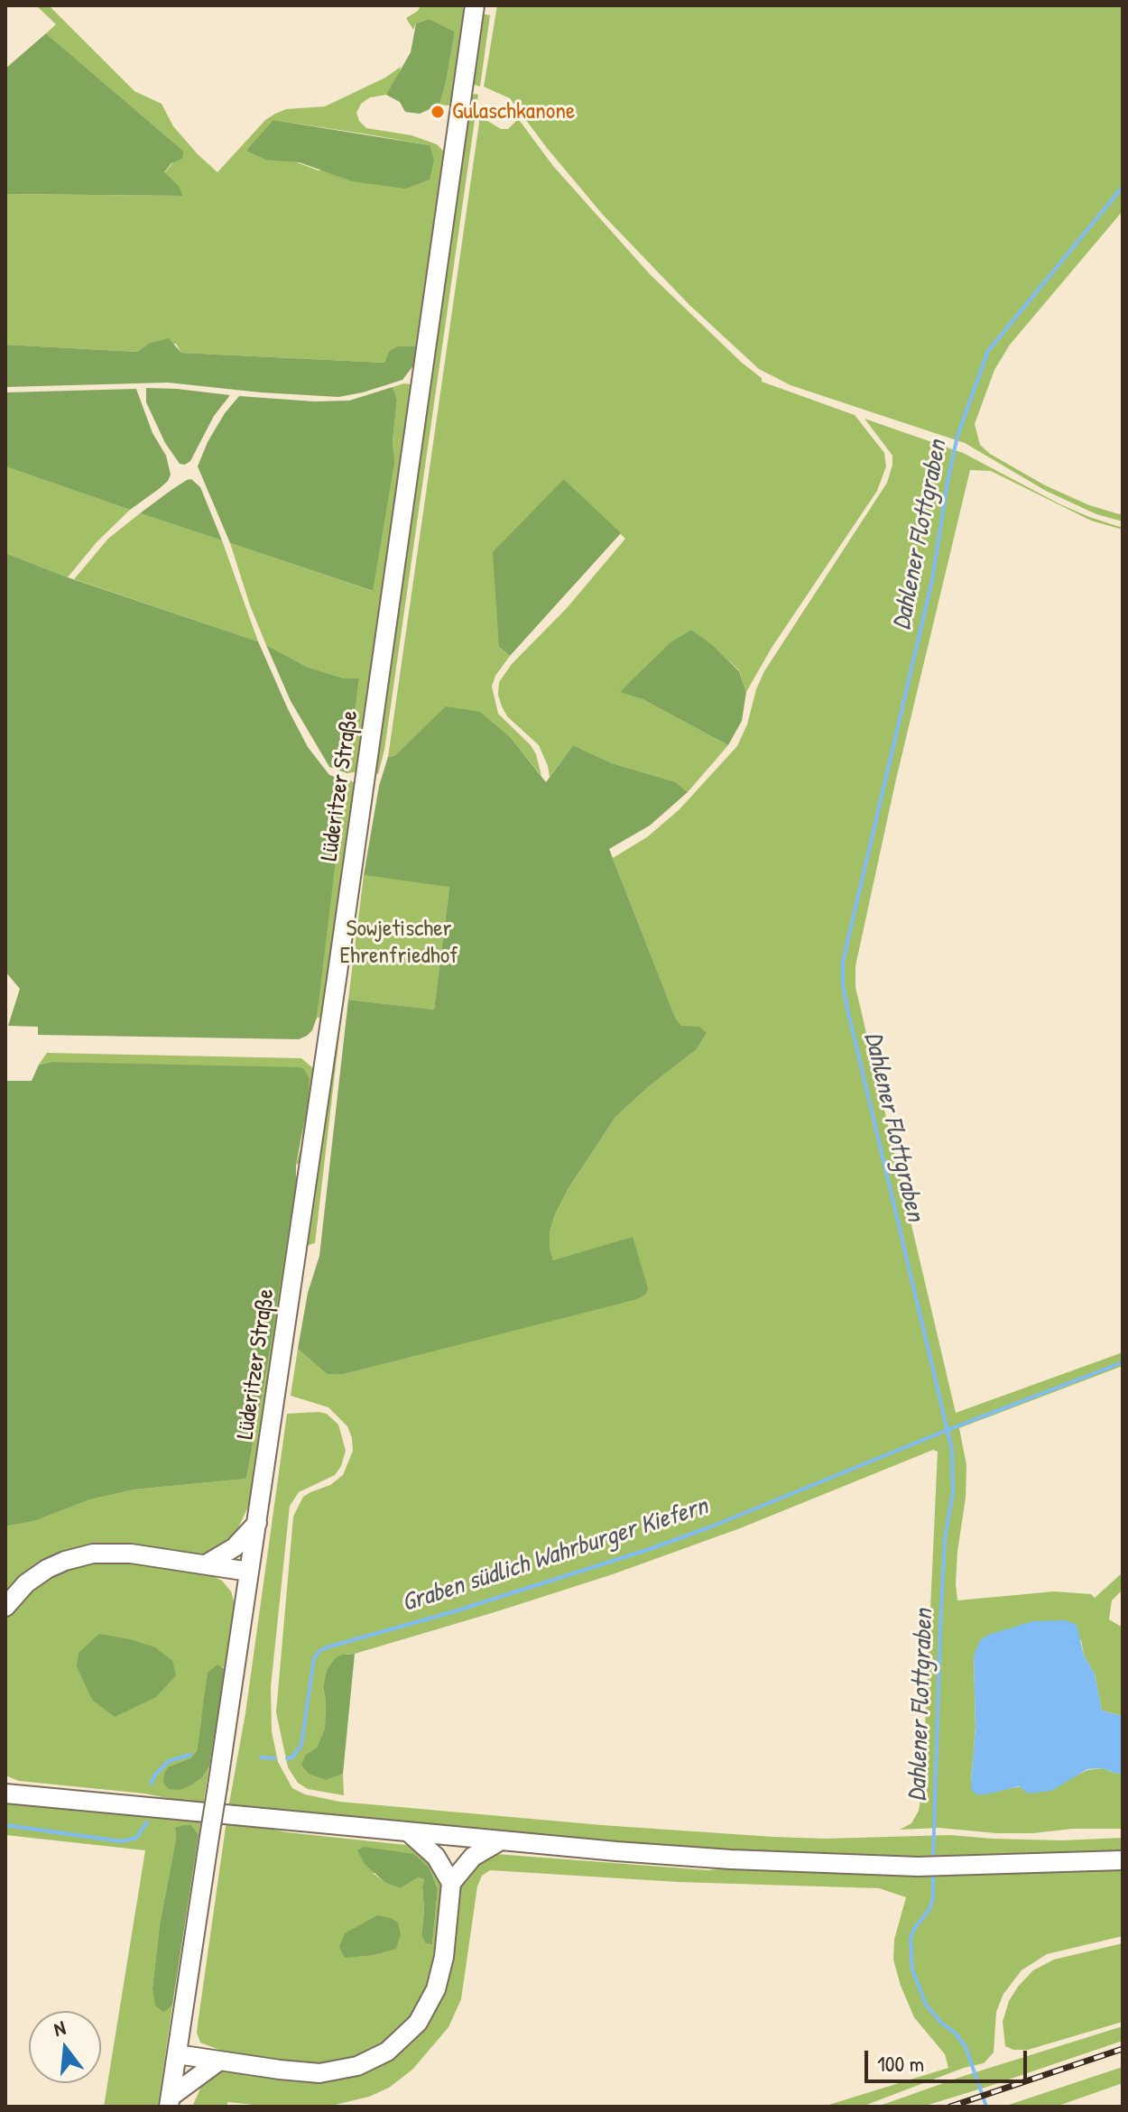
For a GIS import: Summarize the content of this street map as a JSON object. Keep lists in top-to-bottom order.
{
  "streets": {
    "main road": ["Lüderitzer Straße"]
  },
  "water": ["Dahlener Flottgraben", "Graben südlich Wahrburger Kiefern"],
  "parks": ["Sowjetischer Ehrenfriedhof"],
  "places": ["Gulaschkanone"],
  "scale_bar": "100 m",
  "north": "top"
}
